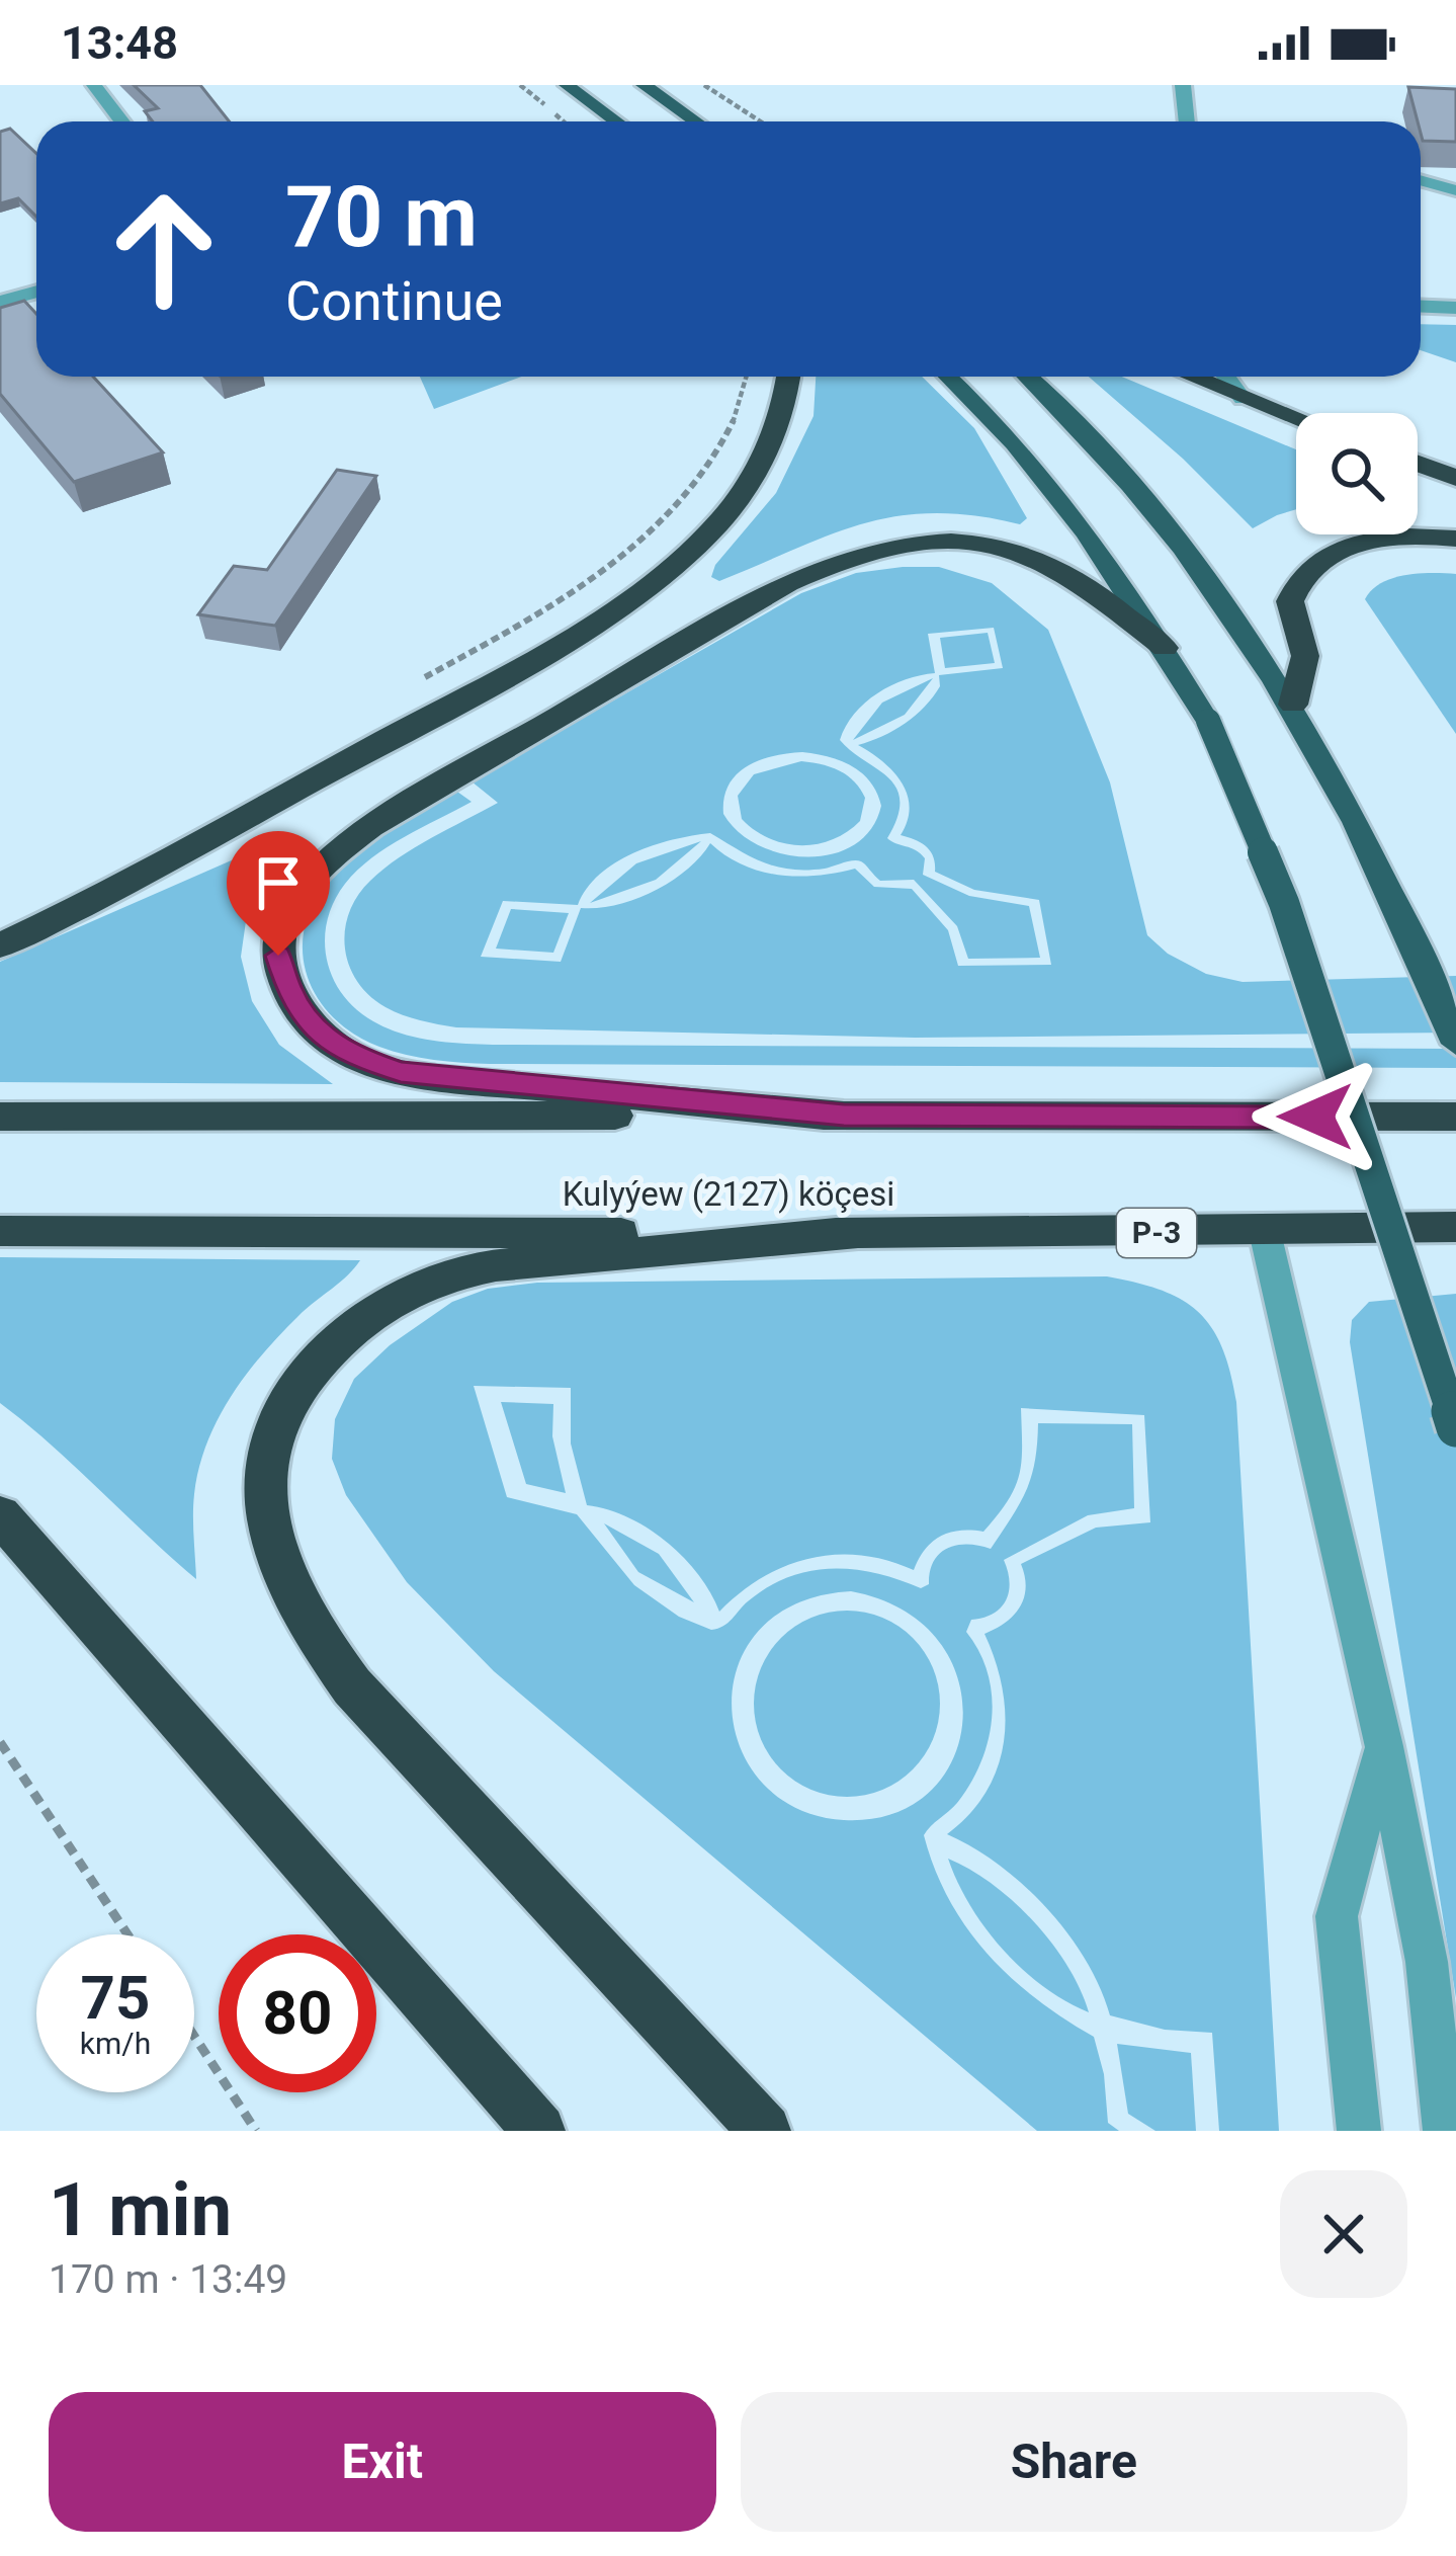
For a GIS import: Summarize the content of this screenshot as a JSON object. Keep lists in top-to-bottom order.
{
  "streets": {
    "highway": ["Kulyýew (2127) köçesi", "P-3"]
  },
  "page": {
    "status": "13:48",
    "turn": ["70 m", "Continue"],
    "speed": "75 km/h",
    "limit": "80",
    "heading": ["1 min", "170 m · 13:49"],
    "buttons": ["Exit", "Share"]
  }
}
